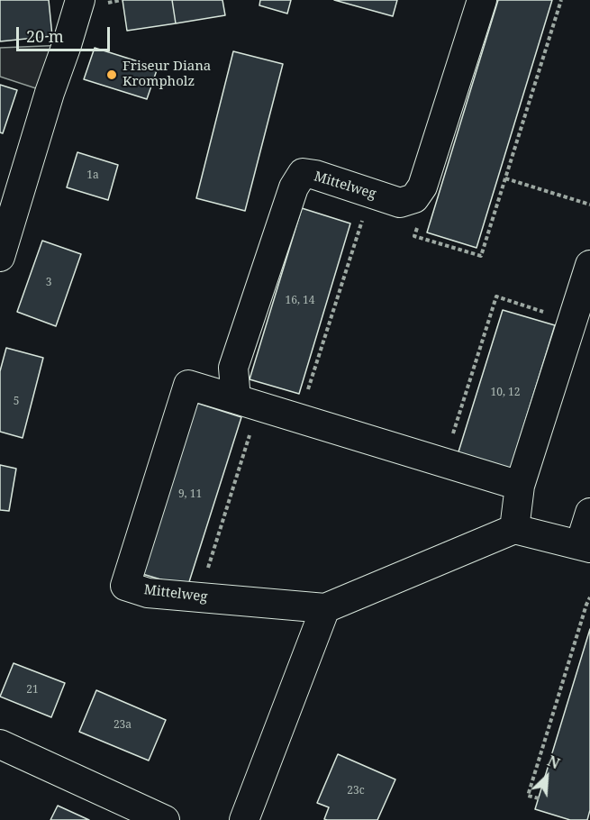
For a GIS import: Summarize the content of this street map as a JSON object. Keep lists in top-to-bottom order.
{
  "streets": {
    "street": ["Mittelweg"]
  },
  "places": ["Friseur Diana Krompholz"],
  "house_numbers": [
    "1a",
    "3",
    "16, 14",
    "10, 12",
    "5",
    "9, 11",
    "21",
    "23a",
    "23c"
  ],
  "scale_bar": "20 m",
  "north": "top right"
}
